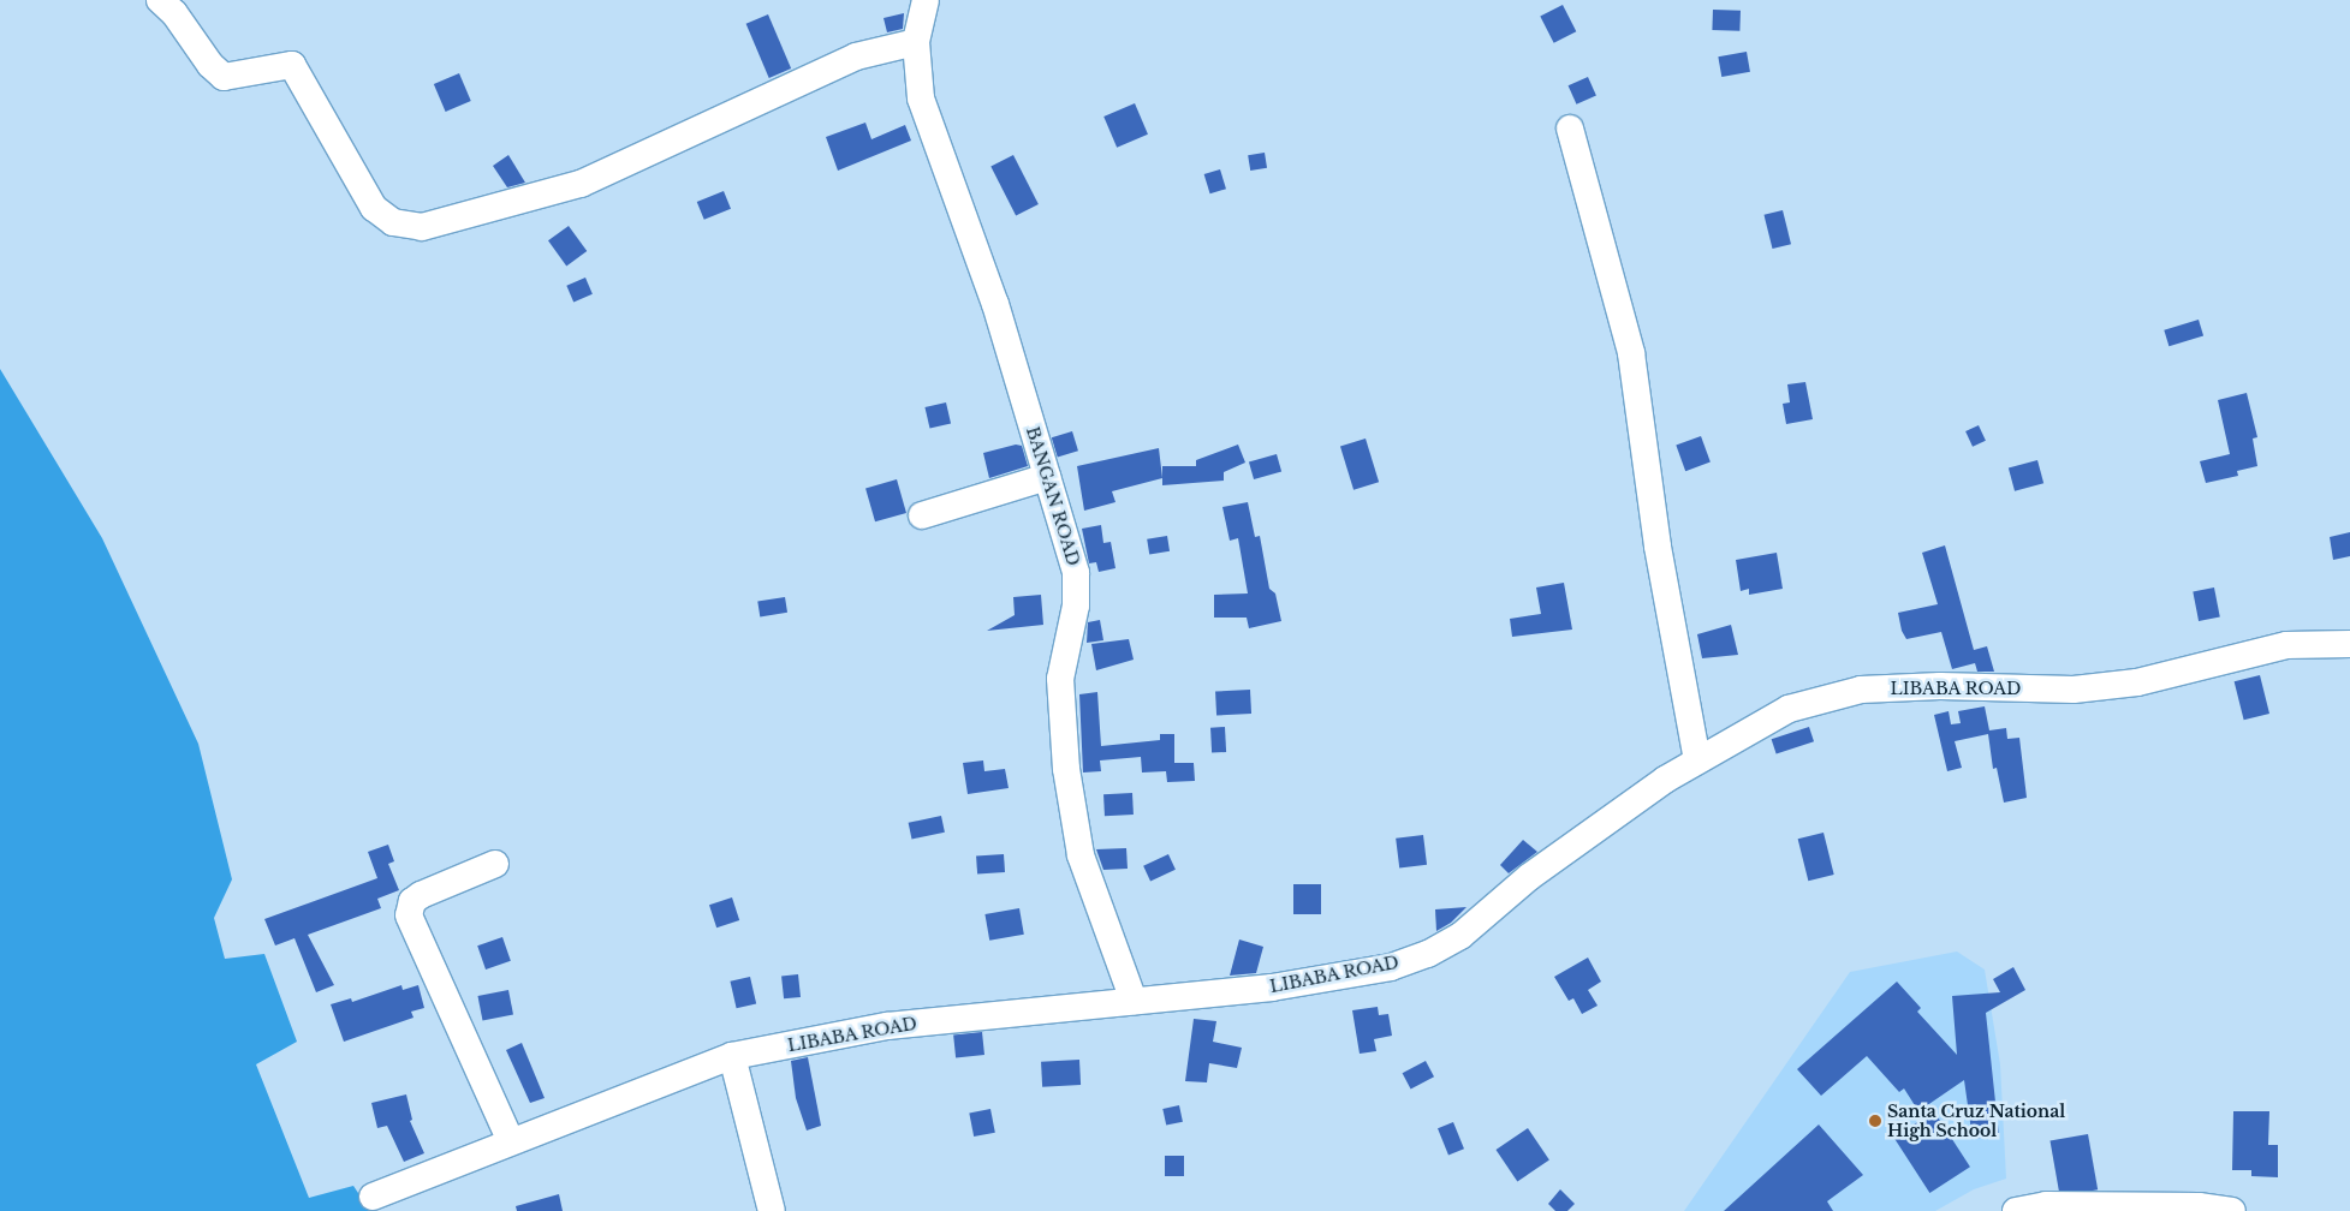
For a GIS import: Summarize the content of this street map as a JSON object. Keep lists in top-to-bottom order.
{
  "streets": {
    "street": ["BANGAN ROAD", "LIBABA ROAD"]
  },
  "crossings": [
    ["BANGAN ROAD", "LIBABA ROAD"]
  ],
  "places": ["Santa Cruz National High School"]
}
